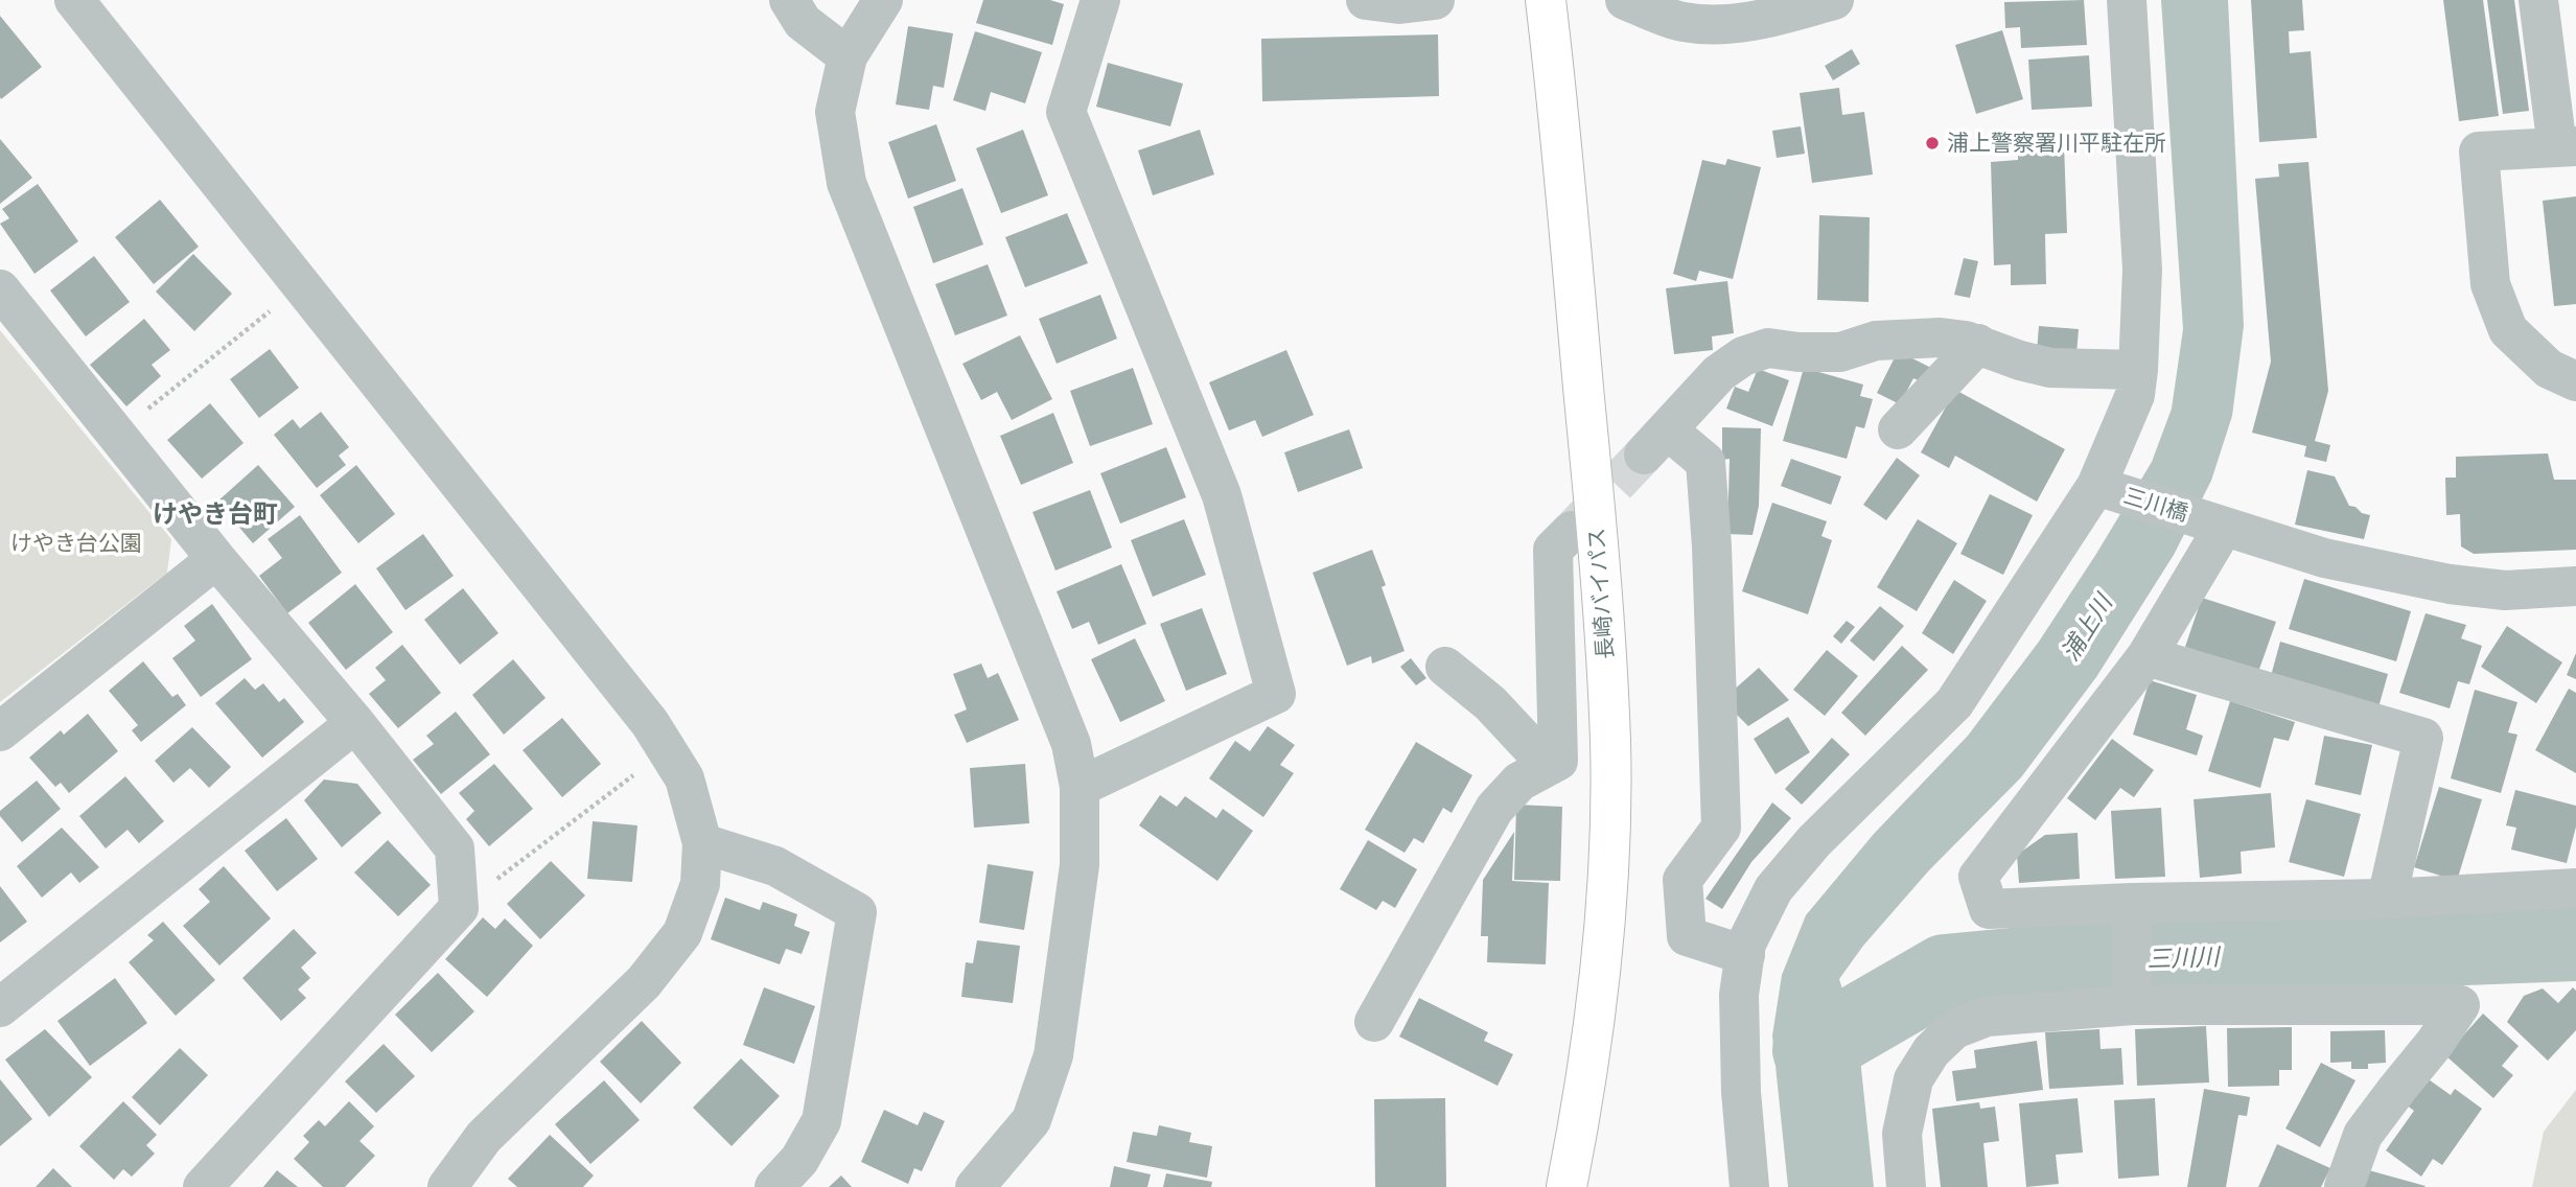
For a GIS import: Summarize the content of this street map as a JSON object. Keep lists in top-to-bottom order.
{
  "streets": {
    "highway": ["長崎バイパス"],
    "street": ["三川橋"]
  },
  "districts": ["けやき台町"],
  "water": ["浦上川", "三川川"],
  "parks": ["けやき台公園"],
  "places": ["浦上警察署川平駐在所"]
}
